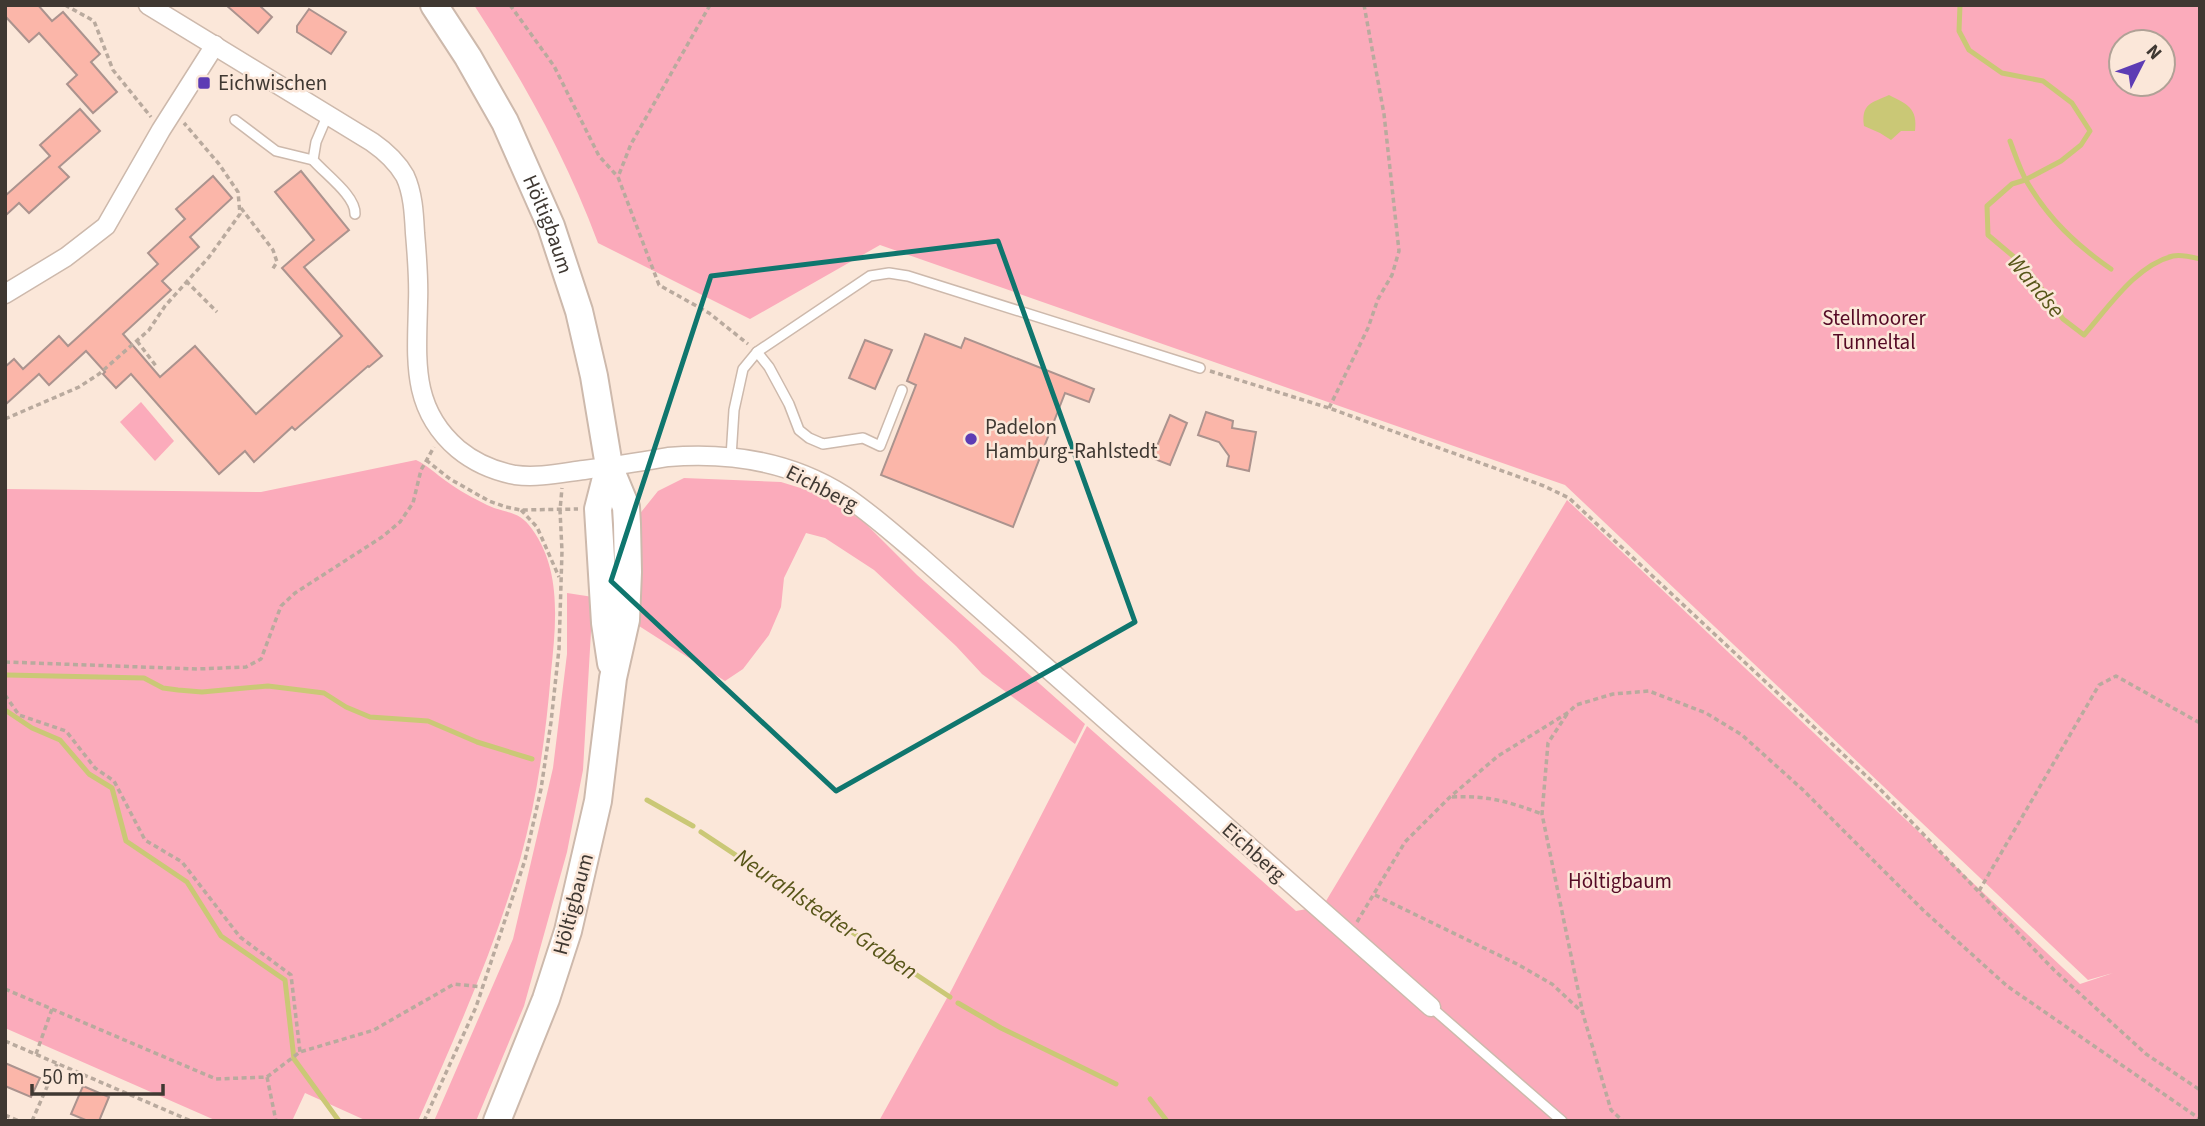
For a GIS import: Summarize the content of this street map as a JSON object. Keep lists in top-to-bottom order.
{
  "streets": {
    "main road": ["Höltigbaum"],
    "street": ["Eichberg"]
  },
  "crossings": [
    ["Höltigbaum", "Eichberg"]
  ],
  "water": ["Wandse", "Neurahlstedter Graben"],
  "parks": ["Stellmoorer Tunneltal", "Höltigbaum"],
  "places": {
    "transit": ["Eichwischen"],
    "other": ["Padelon Hamburg-Rahlstedt"]
  },
  "scale_bar": "50 m",
  "north": "top right"
}
